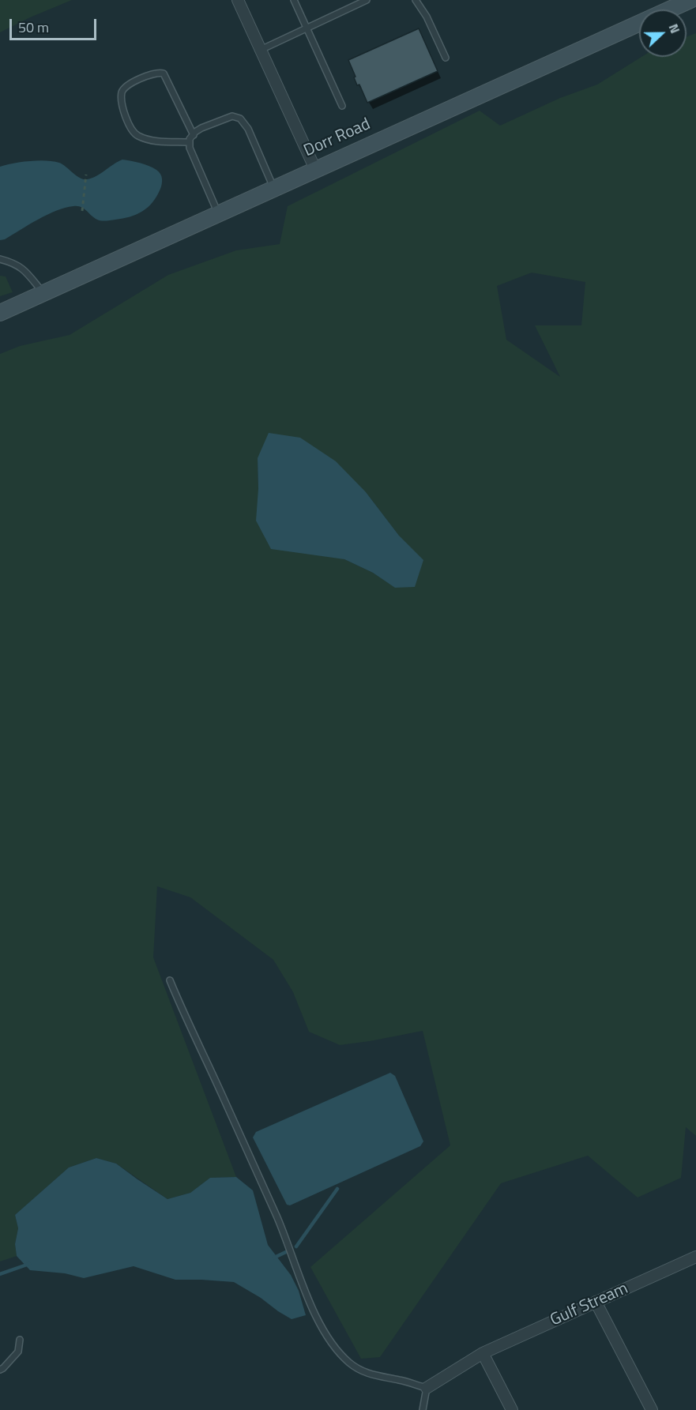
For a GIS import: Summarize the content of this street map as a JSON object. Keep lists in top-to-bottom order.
{
  "streets": {
    "street": ["Dorr Road", "Gulf Stream"]
  },
  "scale_bar": "50 m",
  "north": "right"
}
